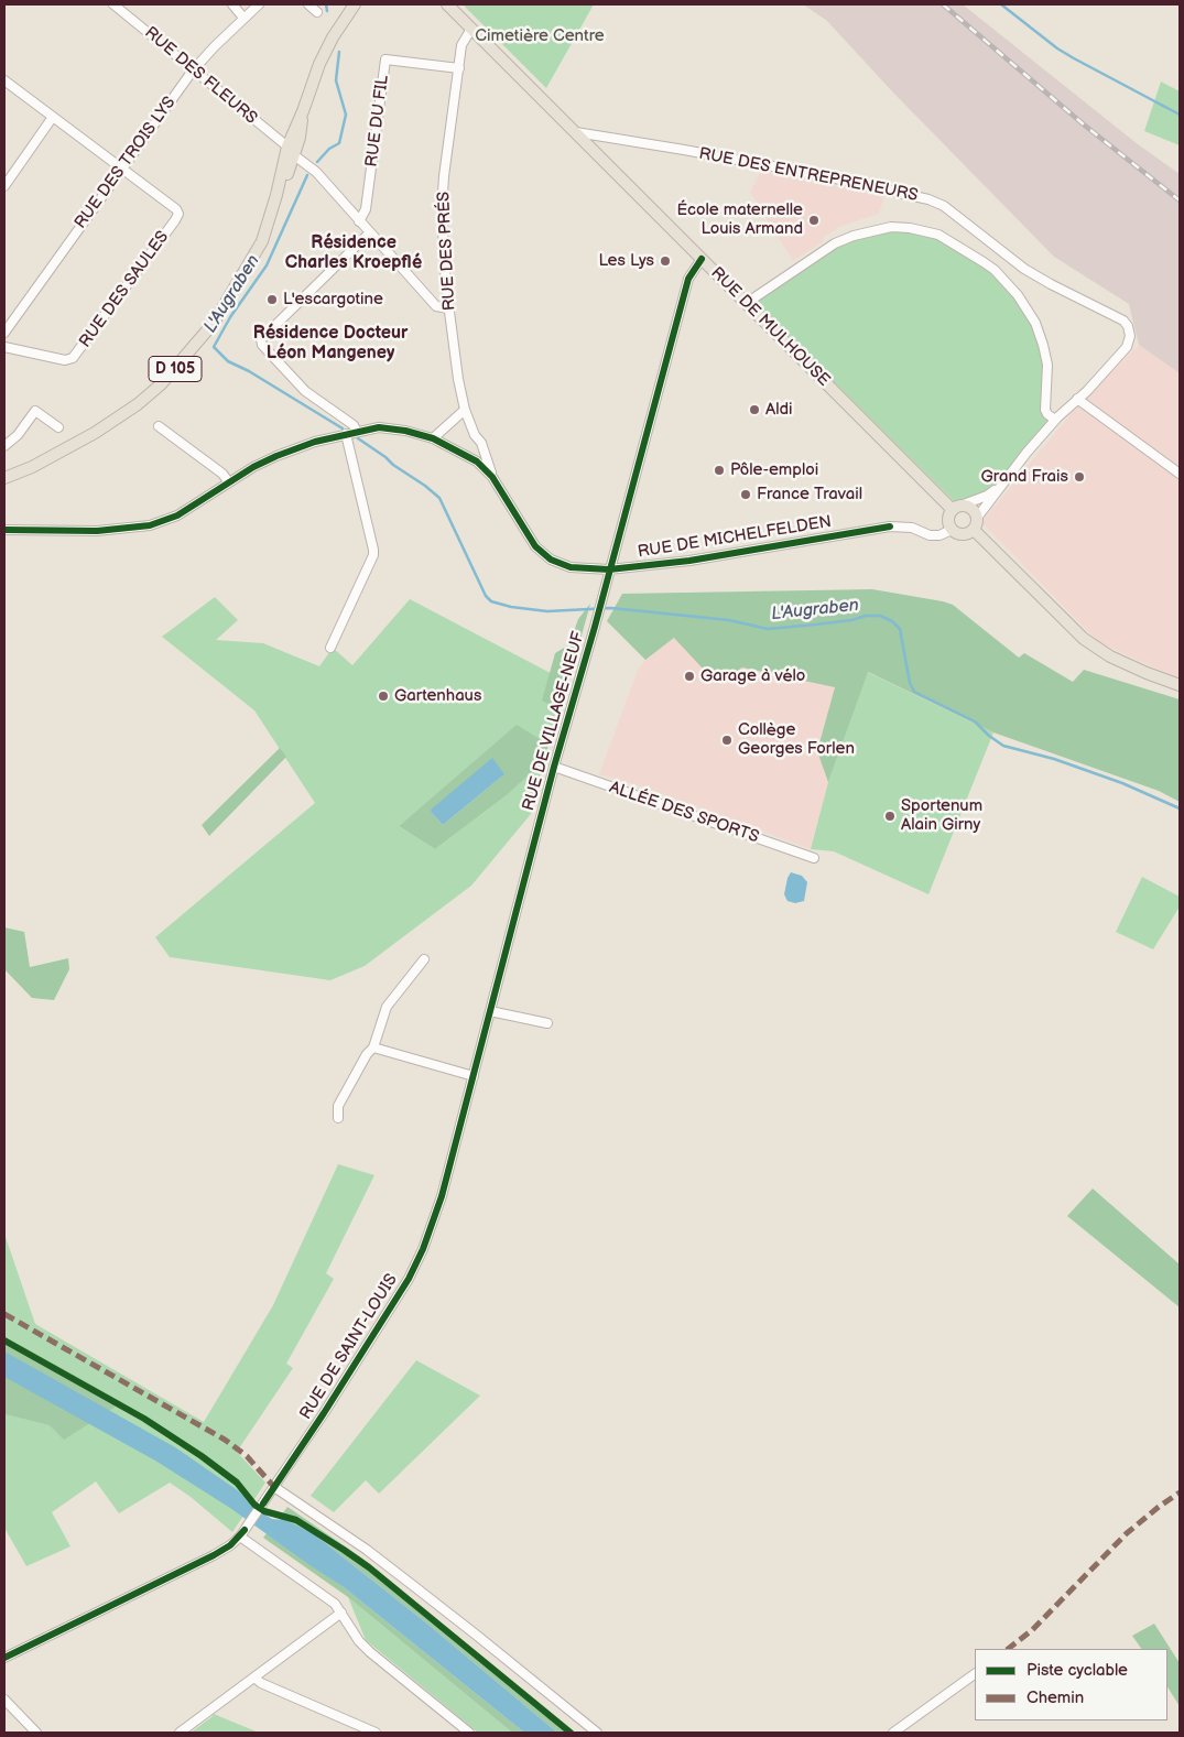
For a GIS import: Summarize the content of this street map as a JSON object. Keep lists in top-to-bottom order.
{
  "streets": {
    "main road": ["RUE DE MULHOUSE", "D 105"],
    "street": [
      "RUE DES FLEURS",
      "RUE DU FIL",
      "RUE DES TROIS LYS",
      "RUE DES ENTREPRENEURS",
      "RUE DES PRÉS",
      "RUE DES SAULES",
      "RUE DE MICHELFELDEN",
      "RUE DE VILLAGE-NEUF",
      "ALLÉE DES SPORTS",
      "RUE DE SAINT-LOUIS"
    ]
  },
  "crossings": [
    ["RUE DES FLEURS", "RUE DU FIL"],
    ["RUE DES FLEURS", "RUE DES TROIS LYS"],
    ["RUE DES FLEURS", "RUE DES PRÉS"],
    ["RUE DES FLEURS", "D 105"],
    ["RUE DU FIL", "RUE DES PRÉS"],
    ["RUE DES TROIS LYS", "RUE DES SAULES"],
    ["RUE DES ENTREPRENEURS", "RUE DE MULHOUSE"],
    ["RUE DES ENTREPRENEURS", "RUE DE MICHELFELDEN"],
    ["RUE DES PRÉS", "RUE DE MULHOUSE"],
    ["RUE DES PRÉS", "RUE DE MICHELFELDEN"],
    ["RUE DE MULHOUSE", "RUE DE MICHELFELDEN"],
    ["RUE DE MULHOUSE", "RUE DE VILLAGE-NEUF"],
    ["RUE DE MICHELFELDEN", "RUE DE VILLAGE-NEUF"],
    ["RUE DE VILLAGE-NEUF", "ALLÉE DES SPORTS"],
    ["RUE DE VILLAGE-NEUF", "RUE DE SAINT-LOUIS"]
  ],
  "districts": ["Résidence Charles Kroepflé", "Résidence Docteur Léon Mangeney"],
  "water": ["L'Augraben"],
  "parks": ["Cimetière Centre"],
  "places": [
    "École maternelle Louis Armand",
    "Les Lys",
    "L'escargotine",
    "Aldi",
    "Pôle-emploi",
    "Grand Frais",
    "France Travail",
    "Garage à vélo",
    "Gartenhaus",
    "Collège Georges Forlen",
    "Sportenum Alain Girny"
  ],
  "legend": ["Piste cyclable", "Chemin"]
}
